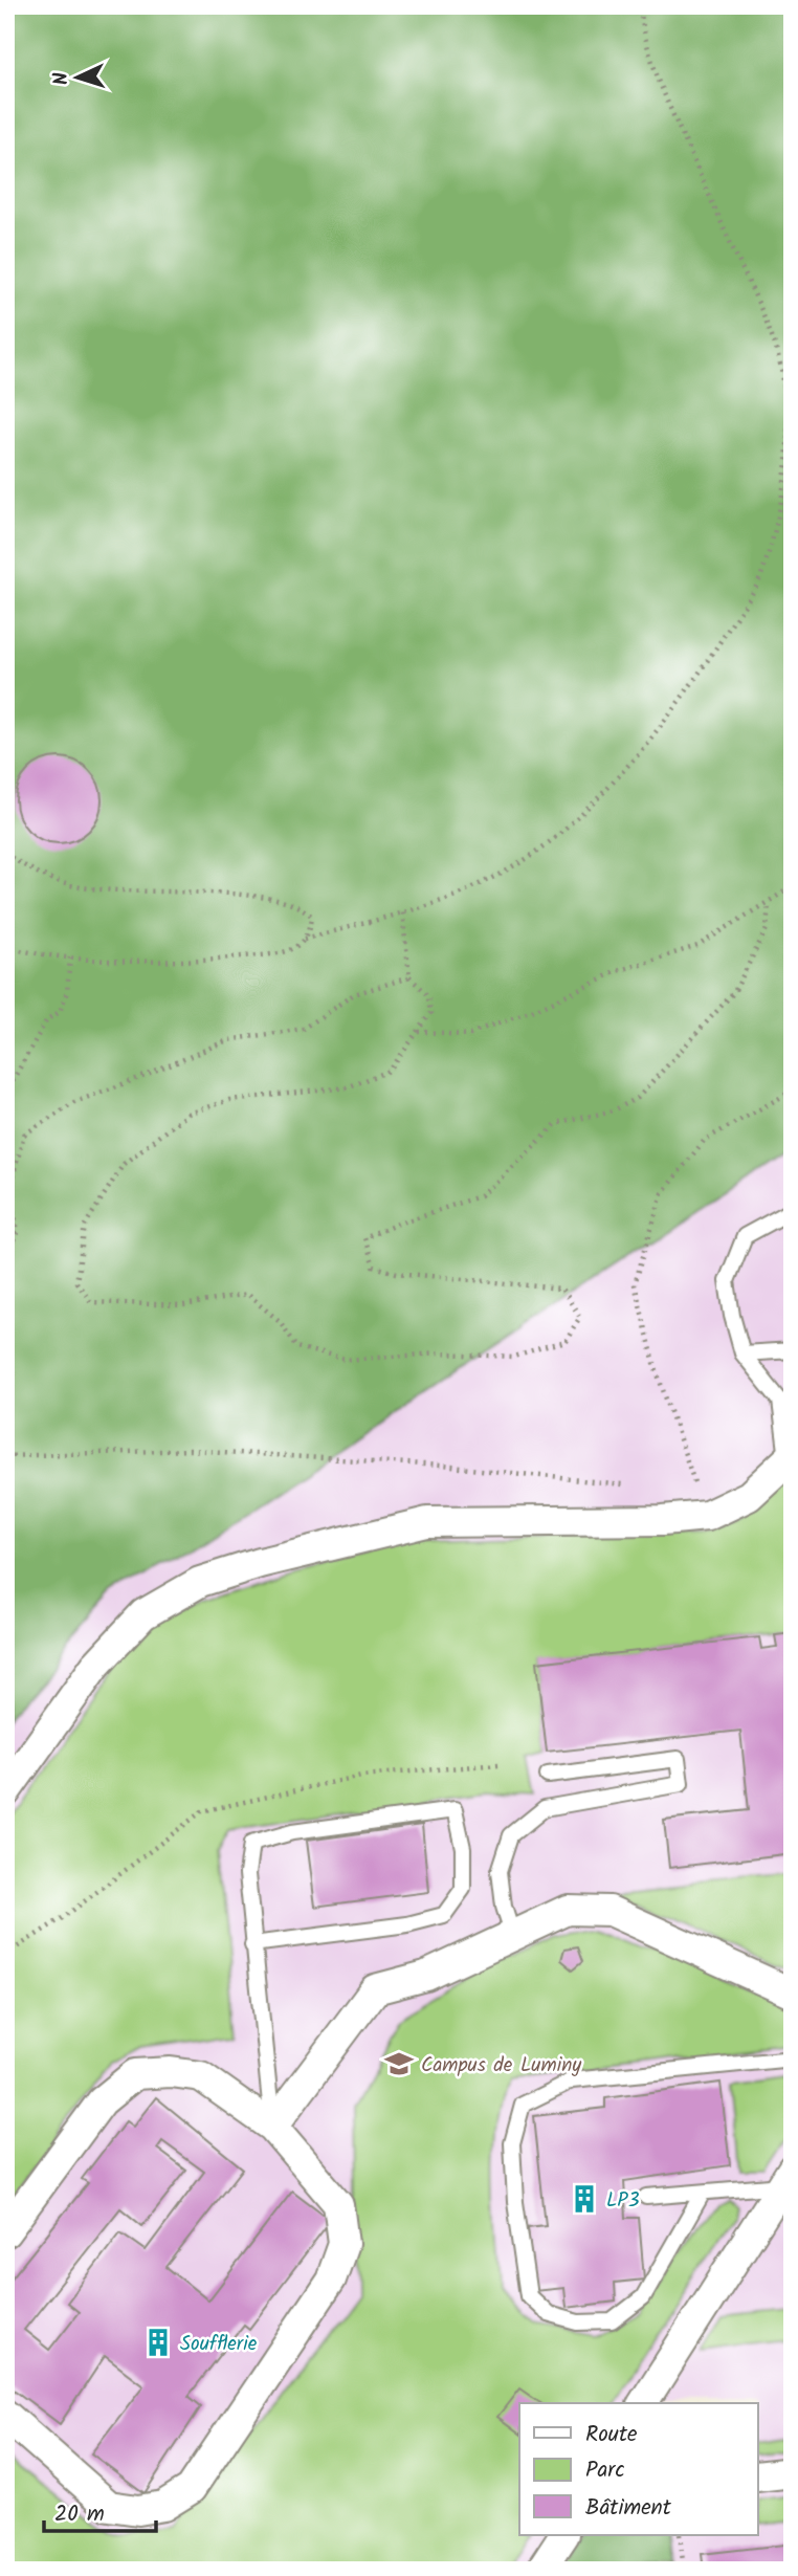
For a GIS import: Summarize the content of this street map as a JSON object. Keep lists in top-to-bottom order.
{
  "places": {
    "school or university": ["Campus de Luminy"],
    "building": ["LP3", "Soufflerie"]
  },
  "legend": ["Route", "Parc", "Bâtiment"],
  "scale_bar": "20 m",
  "north": "left"
}
